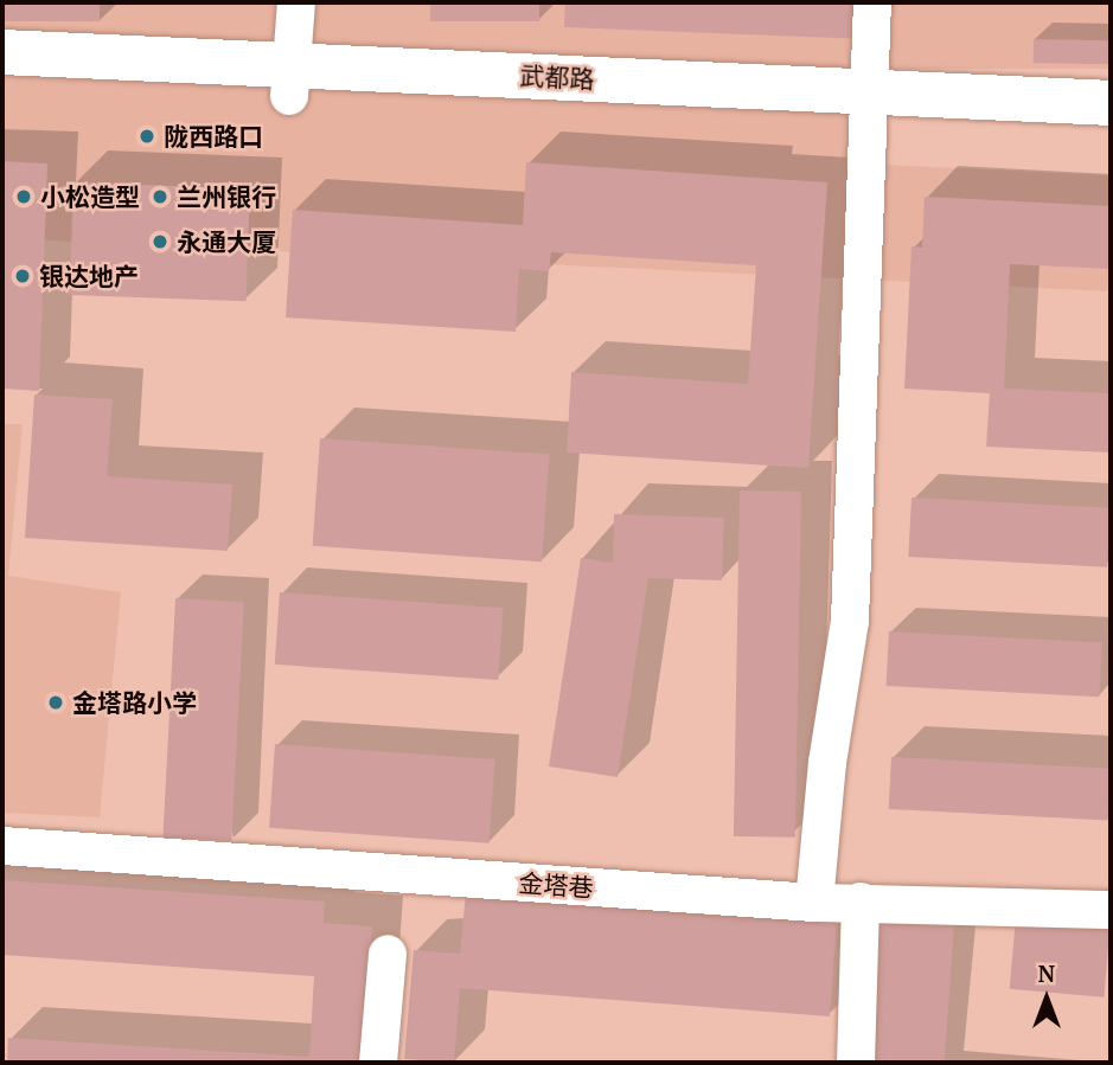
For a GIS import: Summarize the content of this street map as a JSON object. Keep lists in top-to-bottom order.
{
  "streets": {
    "main road": ["武都路"],
    "street": ["金塔巷"]
  },
  "places": [
    "陇西路口",
    "小松造型",
    "兰州银行",
    "永通大厦",
    "银达地产",
    "金塔路小学"
  ],
  "north": "top"
}
